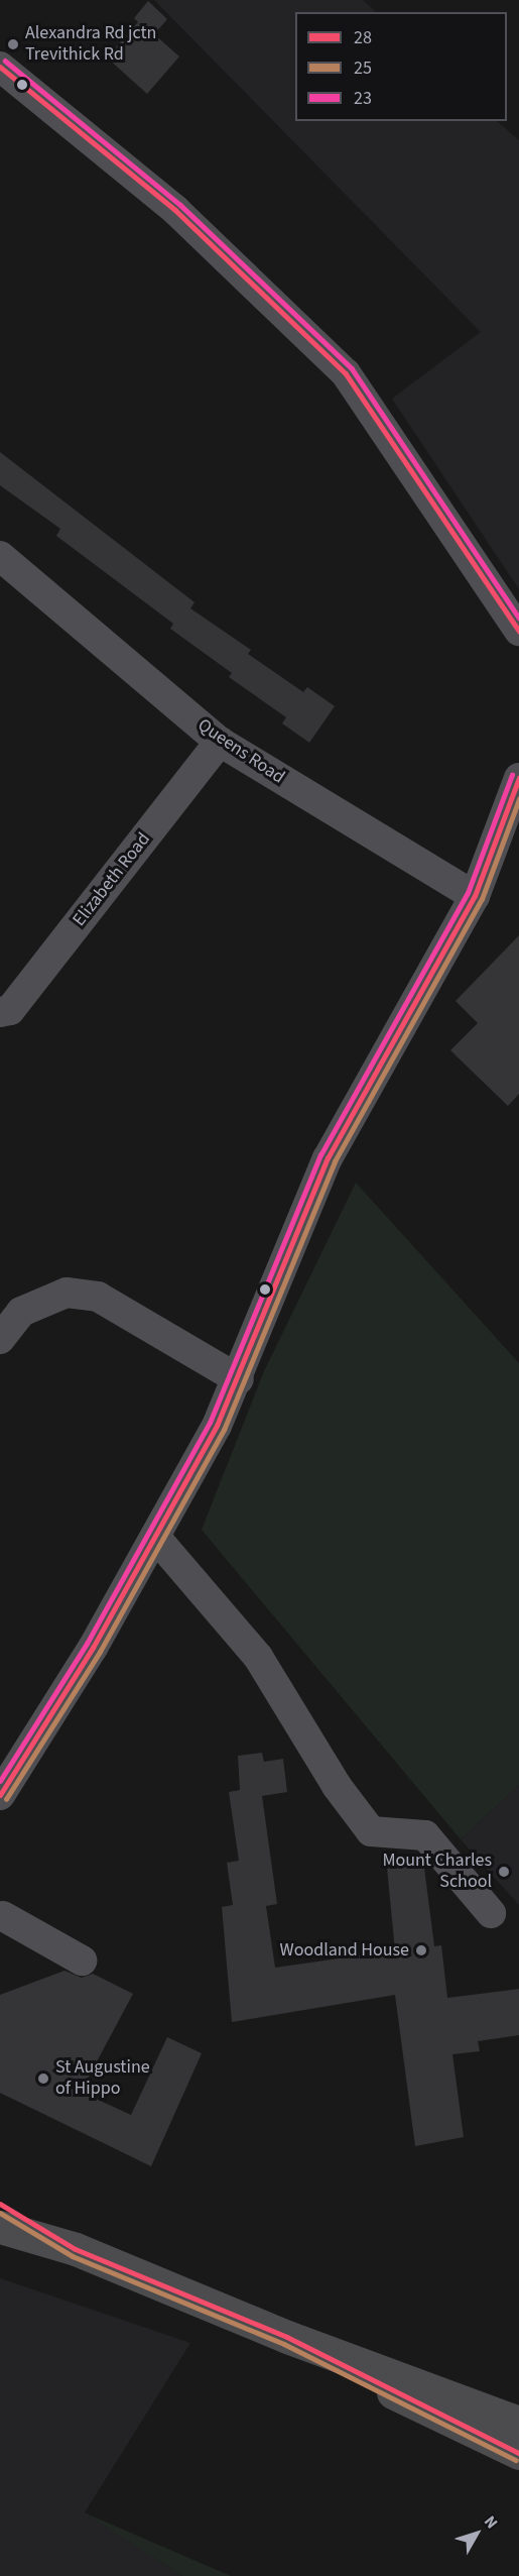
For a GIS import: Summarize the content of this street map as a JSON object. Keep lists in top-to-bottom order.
{
  "streets": {
    "street": ["Queens Road", "Elizabeth Road"]
  },
  "crossings": [
    ["Queens Road", "Elizabeth Road"]
  ],
  "places": [
    "Alexandra Rd jctn Trevithick Rd",
    "Mount Charles School",
    "Woodland House",
    "St Augustine of Hippo"
  ],
  "lines": ["transit line 23", "transit line 28", "transit line 25"],
  "legend": ["28", "25", "23"],
  "north": "top right"
}
